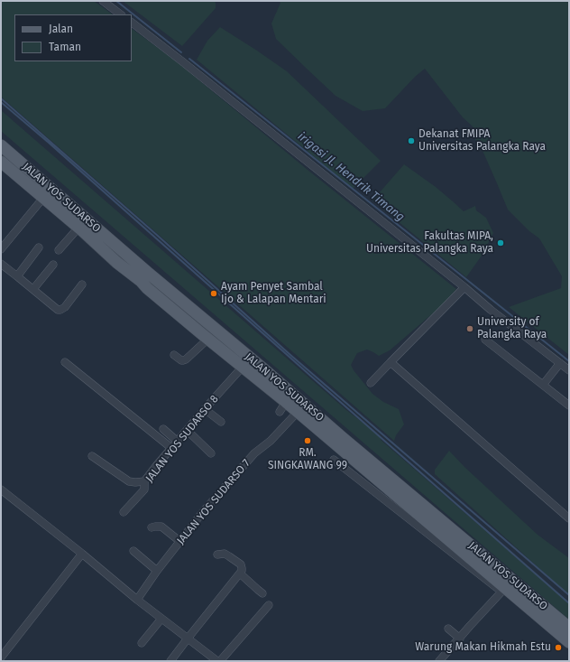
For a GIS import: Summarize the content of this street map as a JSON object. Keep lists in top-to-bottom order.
{
  "streets": {
    "main road": ["JALAN YOS SUDARSO"],
    "street": ["JALAN YOS SUDARSO 8", "JALAN YOS SUDARSO 7"]
  },
  "crossings": [
    ["JALAN YOS SUDARSO", "JALAN YOS SUDARSO 8"],
    ["JALAN YOS SUDARSO", "JALAN YOS SUDARSO 7"]
  ],
  "water": ["irigasi Jl. Hendrik Timang"],
  "places": [
    "Dekanat FMIPA Universitas Palangka Raya",
    "Fakultas MIPA, Universitas Palangka Raya",
    "Ayam Penyet Sambal Ijo & Lalapan Mentari",
    "University of Palangka Raya",
    "RM. SINGKAWANG 99",
    "Warung Makan Hikmah Estu"
  ],
  "legend": ["Jalan", "Taman"]
}
